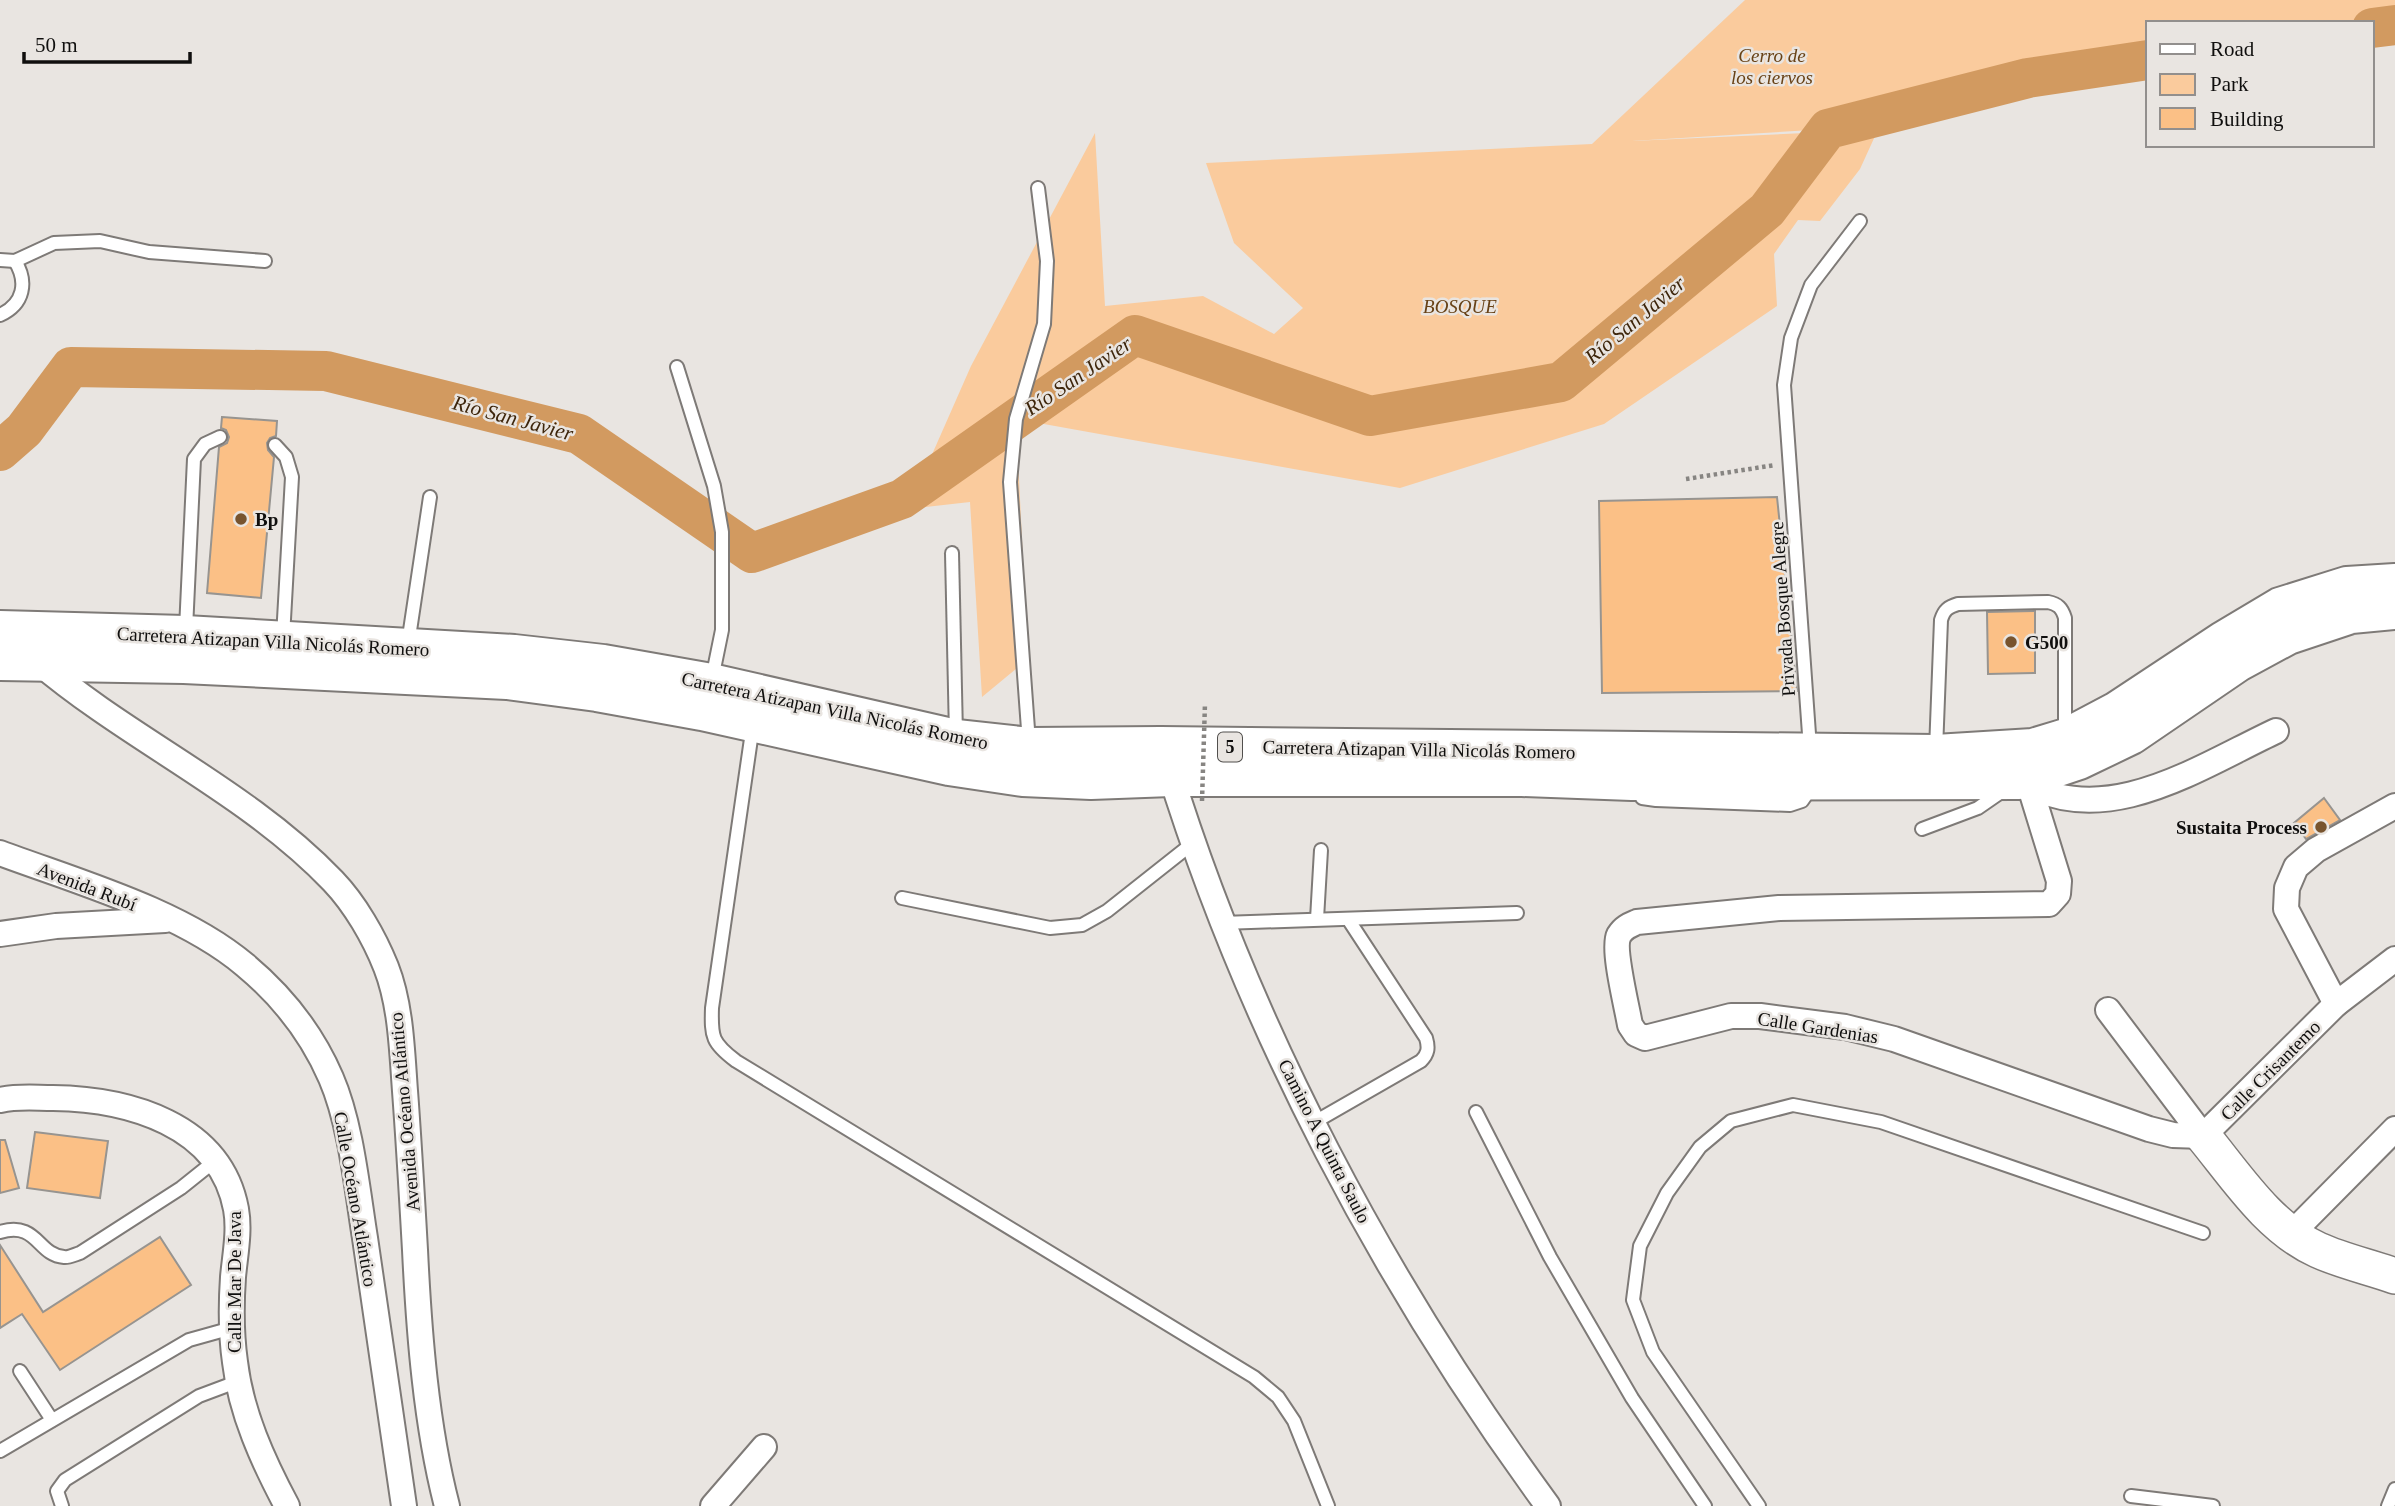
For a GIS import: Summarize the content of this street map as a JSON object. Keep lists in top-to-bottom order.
{
  "streets": {
    "main road": ["Carretera Atizapan Villa Nicolás Romero", "5"],
    "street": [
      "Avenida Rubí",
      "Calle Gardenias",
      "Calle Crisantemo",
      "Avenida Océano Atlántico",
      "Camino A Quinta Saulo",
      "Calle Océano Atlántico",
      "Calle Mar De Java"
    ],
    "lane": ["Privada Bosque Alegre"]
  },
  "crossings": [
    ["Privada Bosque Alegre", "Carretera Atizapan Villa Nicolás Romero"],
    ["Carretera Atizapan Villa Nicolás Romero", "Calle Gardenias"],
    ["Carretera Atizapan Villa Nicolás Romero", "Avenida Océano Atlántico"],
    ["Carretera Atizapan Villa Nicolás Romero", "Camino A Quinta Saulo"],
    ["Avenida Rubí", "Calle Océano Atlántico"],
    ["Calle Gardenias", "Calle Crisantemo"]
  ],
  "water": ["Río San Javier"],
  "parks": ["Cerro de los ciervos", "BOSQUE"],
  "places": ["Bp", "G500", "Sustaita Process"],
  "legend": ["Road", "Park", "Building"],
  "scale_bar": "50 m"
}
